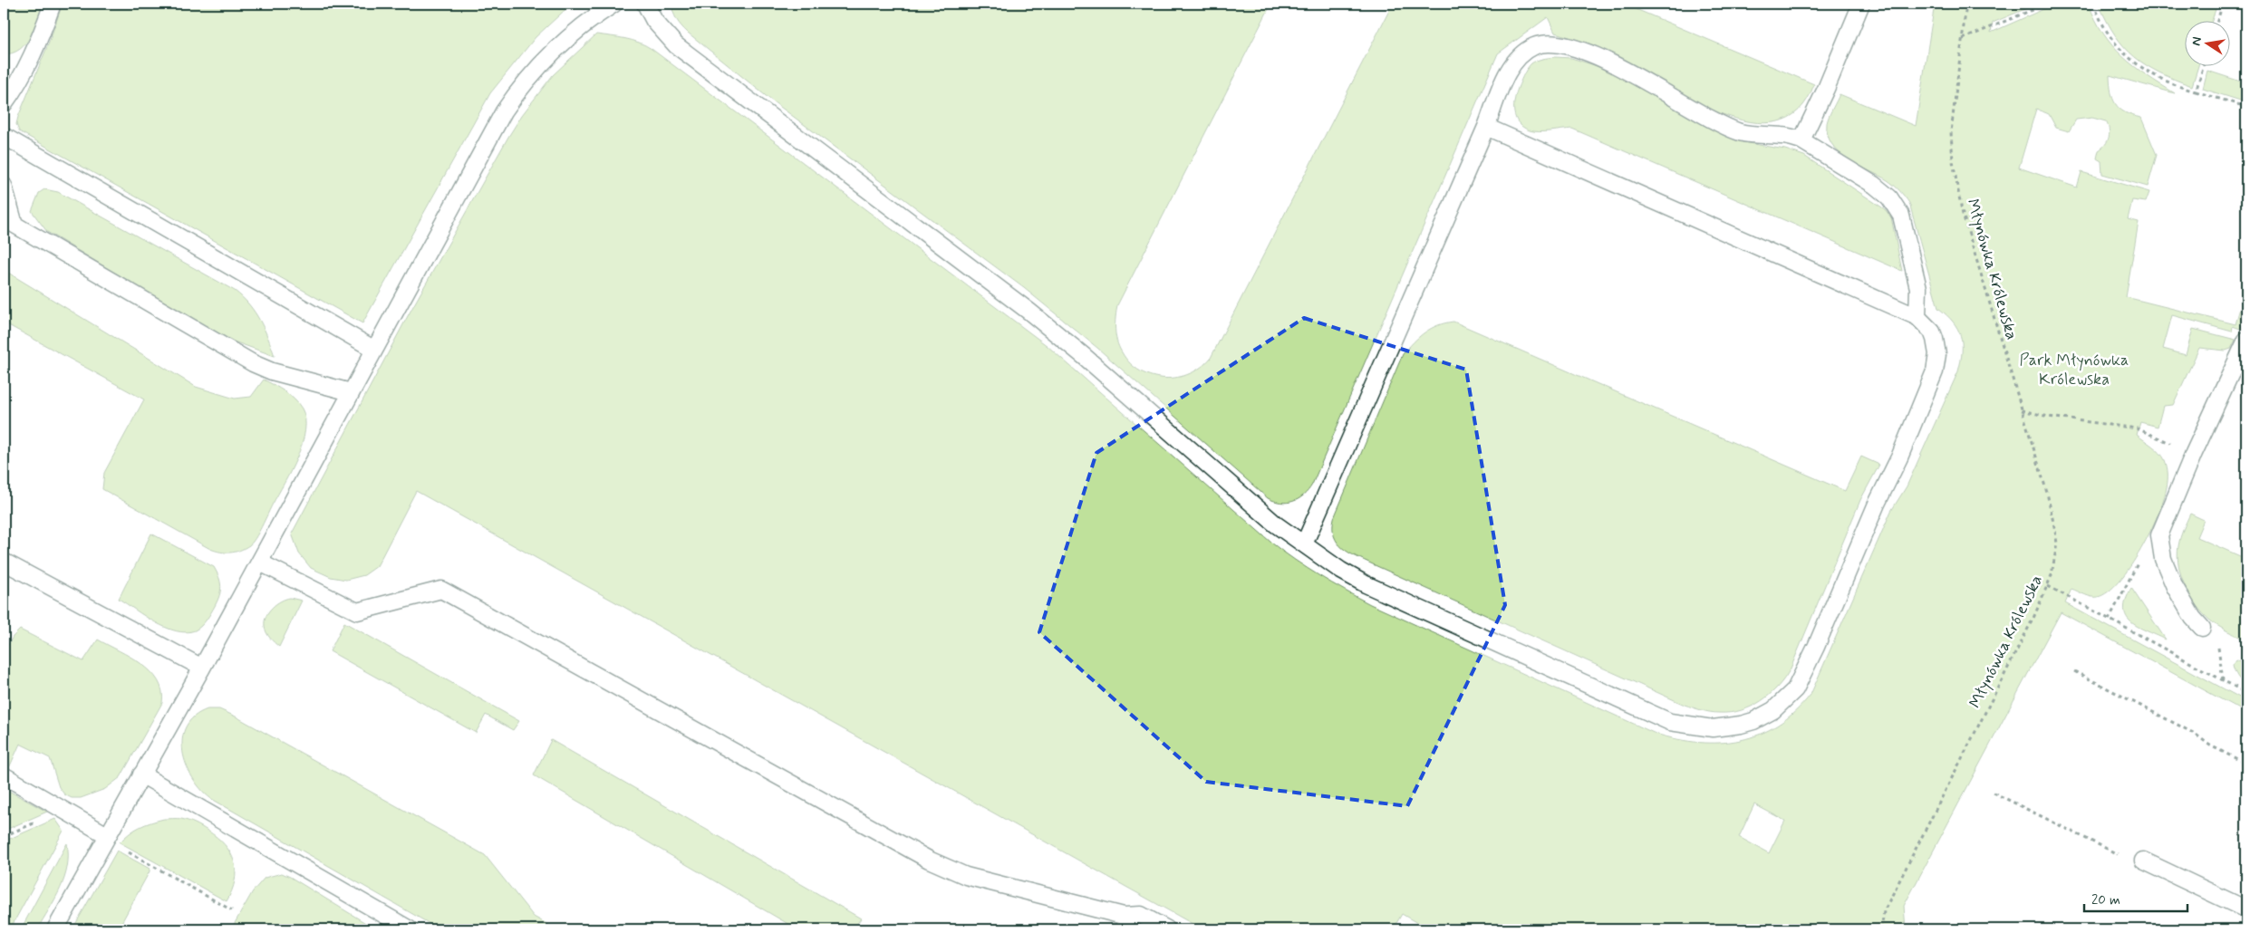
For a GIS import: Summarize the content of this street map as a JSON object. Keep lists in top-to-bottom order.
{
  "streets": {
    "path": ["Młynówka Królewska"]
  },
  "parks": ["Park Młynówka Królewska"],
  "scale_bar": "20 m",
  "north": "left"
}
